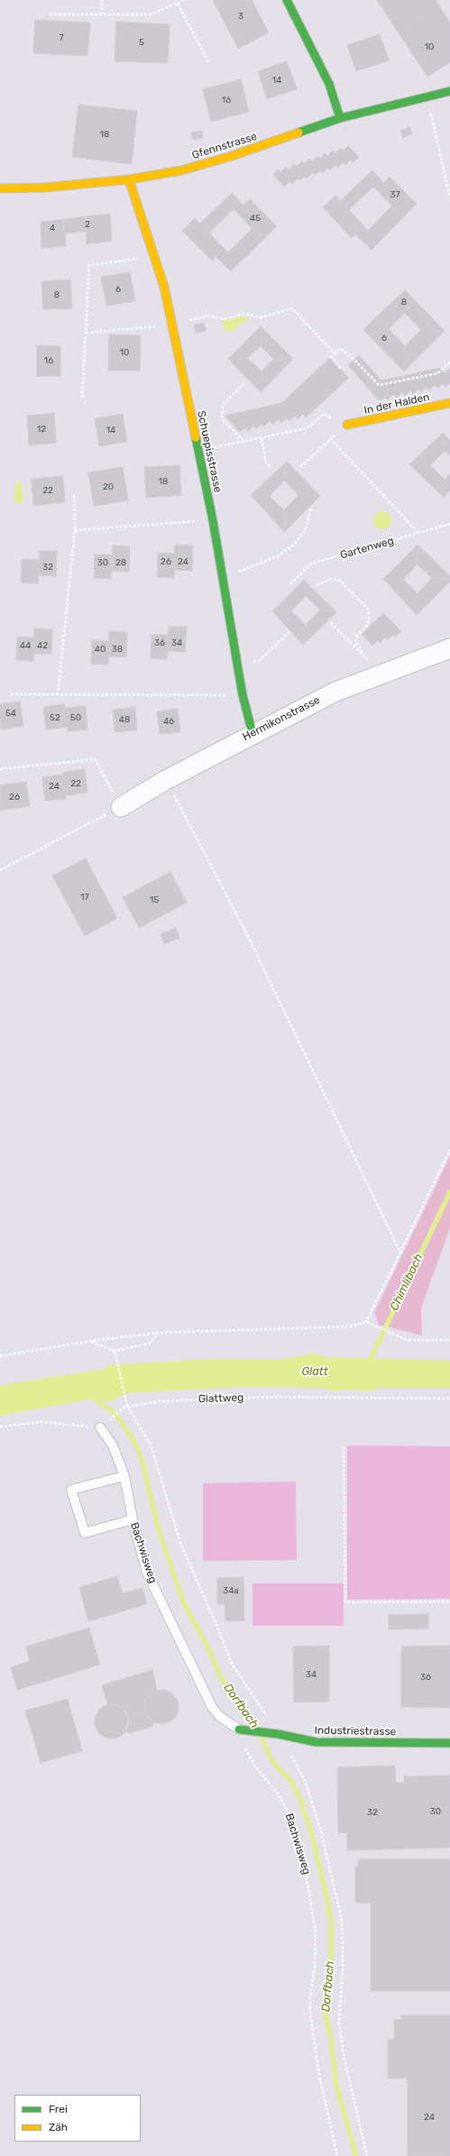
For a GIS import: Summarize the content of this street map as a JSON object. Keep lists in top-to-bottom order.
{
  "streets": {
    "street": [
      "Gfennstrasse",
      "In der Halden",
      "Schuepisstrasse",
      "Hermikonstrasse",
      "Industriestrasse"
    ],
    "lane": ["Bachwisweg"],
    "path": ["Gartenweg", "Glattweg"]
  },
  "crossings": [
    ["Gfennstrasse", "Schuepisstrasse"],
    ["Schuepisstrasse", "Hermikonstrasse"],
    ["Glattweg", "Bachwisweg"],
    ["Bachwisweg", "Industriestrasse"]
  ],
  "water": ["Chimlibach", "Glatt", "Dorfbach"],
  "house_numbers": [
    "3",
    "7",
    "5",
    "10",
    "14",
    "16",
    "18",
    "37",
    "45",
    "2",
    "4",
    "6",
    "8",
    "8",
    "6",
    "10",
    "16",
    "12",
    "14",
    "18",
    "20",
    "22",
    "26",
    "24",
    "30",
    "28",
    "32",
    "36",
    "34",
    "44",
    "42",
    "40",
    "38",
    "54",
    "52",
    "50",
    "48",
    "46",
    "22",
    "24",
    "26",
    "17",
    "15",
    "34a",
    "34",
    "36",
    "30",
    "32",
    "24"
  ],
  "legend": ["Frei", "Zäh"]
}
